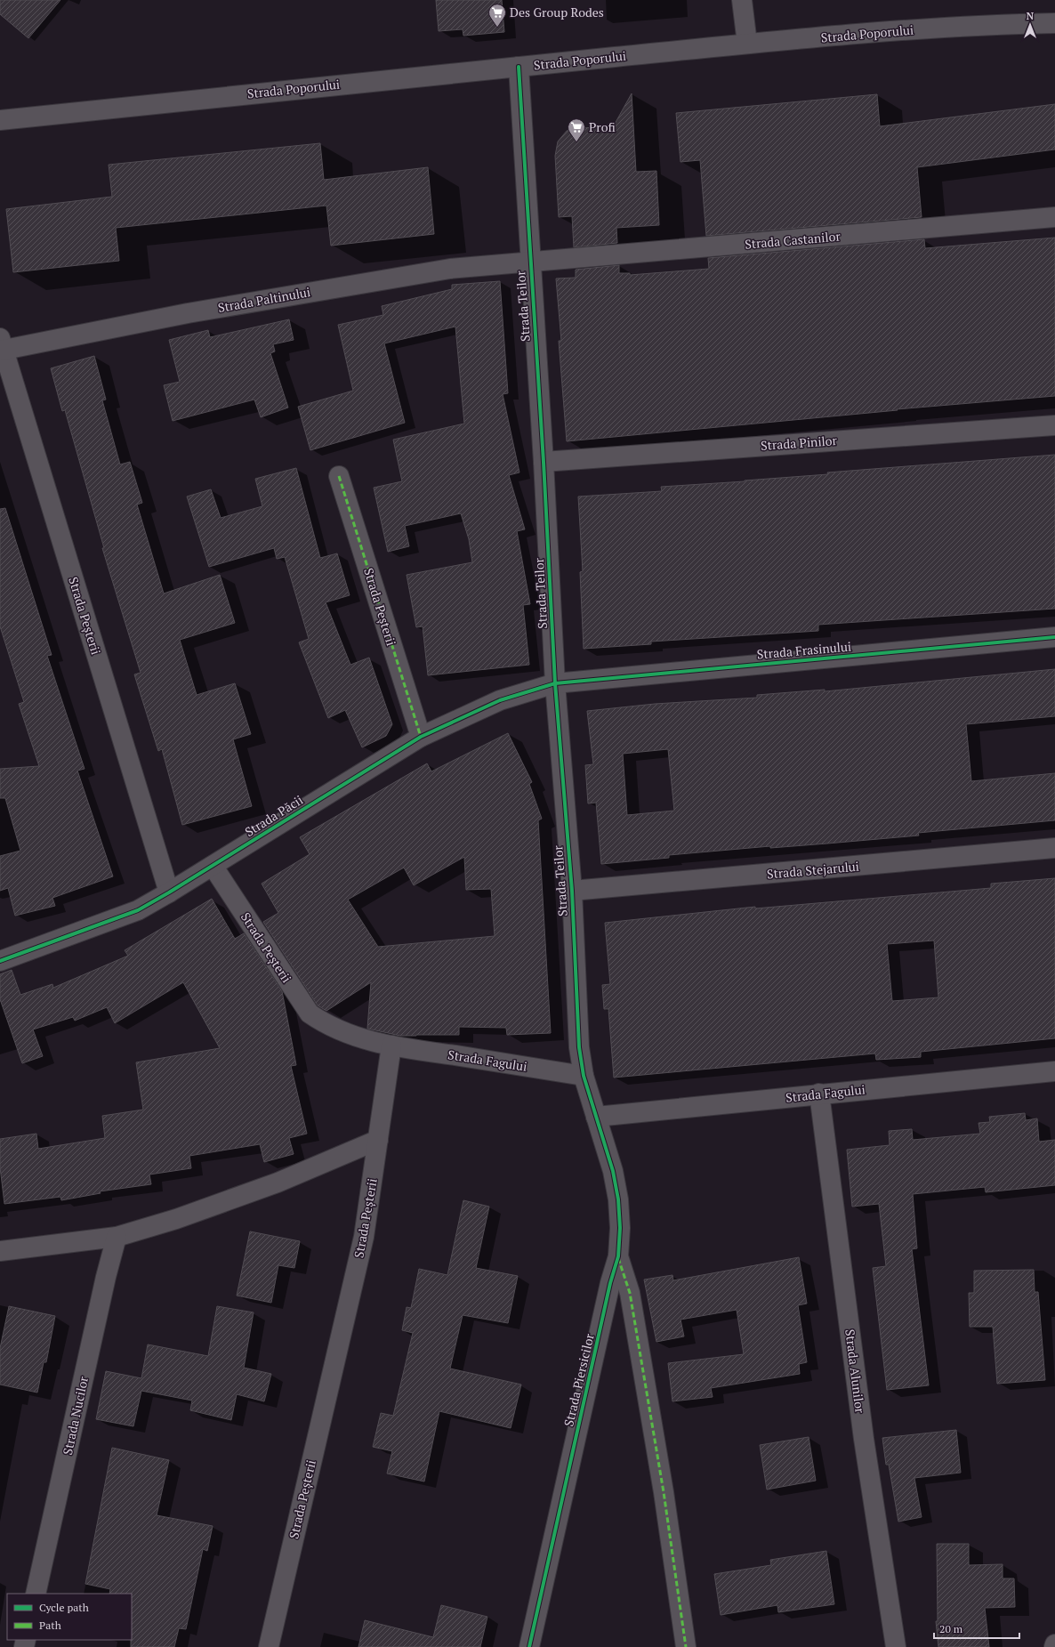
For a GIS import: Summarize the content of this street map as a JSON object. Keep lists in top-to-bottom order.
{
  "streets": {
    "street": [
      "Strada Poporului",
      "Strada Castanilor",
      "Strada Paltinului",
      "Strada Teilor",
      "Strada Pinilor",
      "Strada Peșterii",
      "Strada Frasinului",
      "Strada Păcii",
      "Strada Stejarului",
      "Strada Fagului",
      "Strada Alunilor",
      "Strada Piersicilor",
      "Strada Nucilor"
    ]
  },
  "crossings": [
    ["Strada Poporului", "Strada Teilor"],
    ["Strada Castanilor", "Strada Paltinului"],
    ["Strada Castanilor", "Strada Teilor"],
    ["Strada Paltinului", "Strada Teilor"],
    ["Strada Paltinului", "Strada Peșterii"],
    ["Strada Teilor", "Strada Pinilor"],
    ["Strada Teilor", "Strada Frasinului"],
    ["Strada Teilor", "Strada Păcii"],
    ["Strada Teilor", "Strada Stejarului"],
    ["Strada Teilor", "Strada Fagului"],
    ["Strada Teilor", "Strada Piersicilor"],
    ["Strada Peșterii", "Strada Păcii"],
    ["Strada Peșterii", "Strada Fagului"],
    ["Strada Frasinului", "Strada Păcii"],
    ["Strada Fagului", "Strada Alunilor"],
    ["Strada Fagului", "Strada Piersicilor"]
  ],
  "places": {
    "supermarket": ["Des Group Rodes", "Profi"]
  },
  "legend": ["Cycle path", "Path"],
  "scale_bar": "20 m",
  "north": "top"
}
